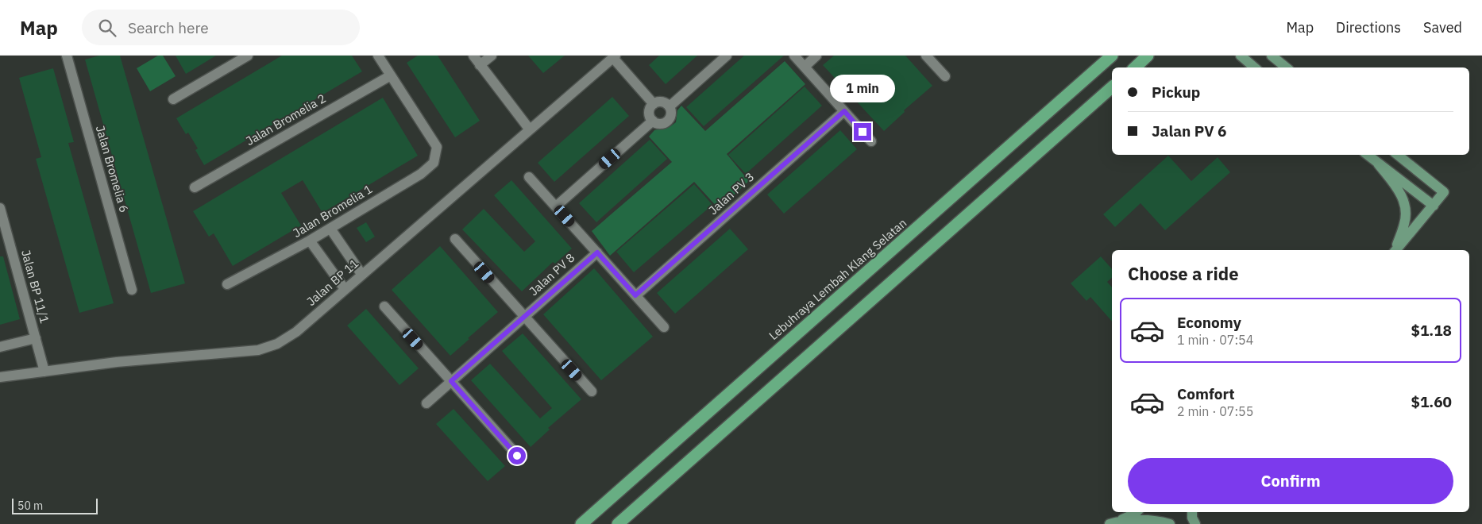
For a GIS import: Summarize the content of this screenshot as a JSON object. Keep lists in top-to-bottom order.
{
  "streets": {
    "highway": ["Lebuhraya Lembah Klang Selatan"],
    "street": [
      "Jalan Bromelia 2",
      "Jalan Bromelia 6",
      "Jalan PV 3",
      "Jalan Bromelia 1",
      "Jalan PV 8",
      "Jalan BP 11",
      "Jalan BP 11/1"
    ]
  },
  "crossings": [
    ["Jalan Bromelia 2", "Jalan Bromelia 1"],
    ["Jalan BP 11", "Jalan BP 11/1"]
  ],
  "scale_bar": "50 m",
  "page": {
    "header": "Map",
    "search": "Search here",
    "nav": ["Map", "Directions", "Saved"],
    "banner": ["Pickup", "Jalan PV 6"],
    "bubble": "1 min",
    "heading": "Choose a ride",
    "list": [
      {
        "name": "Economy",
        "note": "1 min · 07:54",
        "value": "$1.18"
      },
      {
        "name": "Comfort",
        "note": "2 min · 07:55",
        "value": "$1.60"
      }
    ],
    "buttons": "Confirm",
    "scale": "50 m"
  }
}
